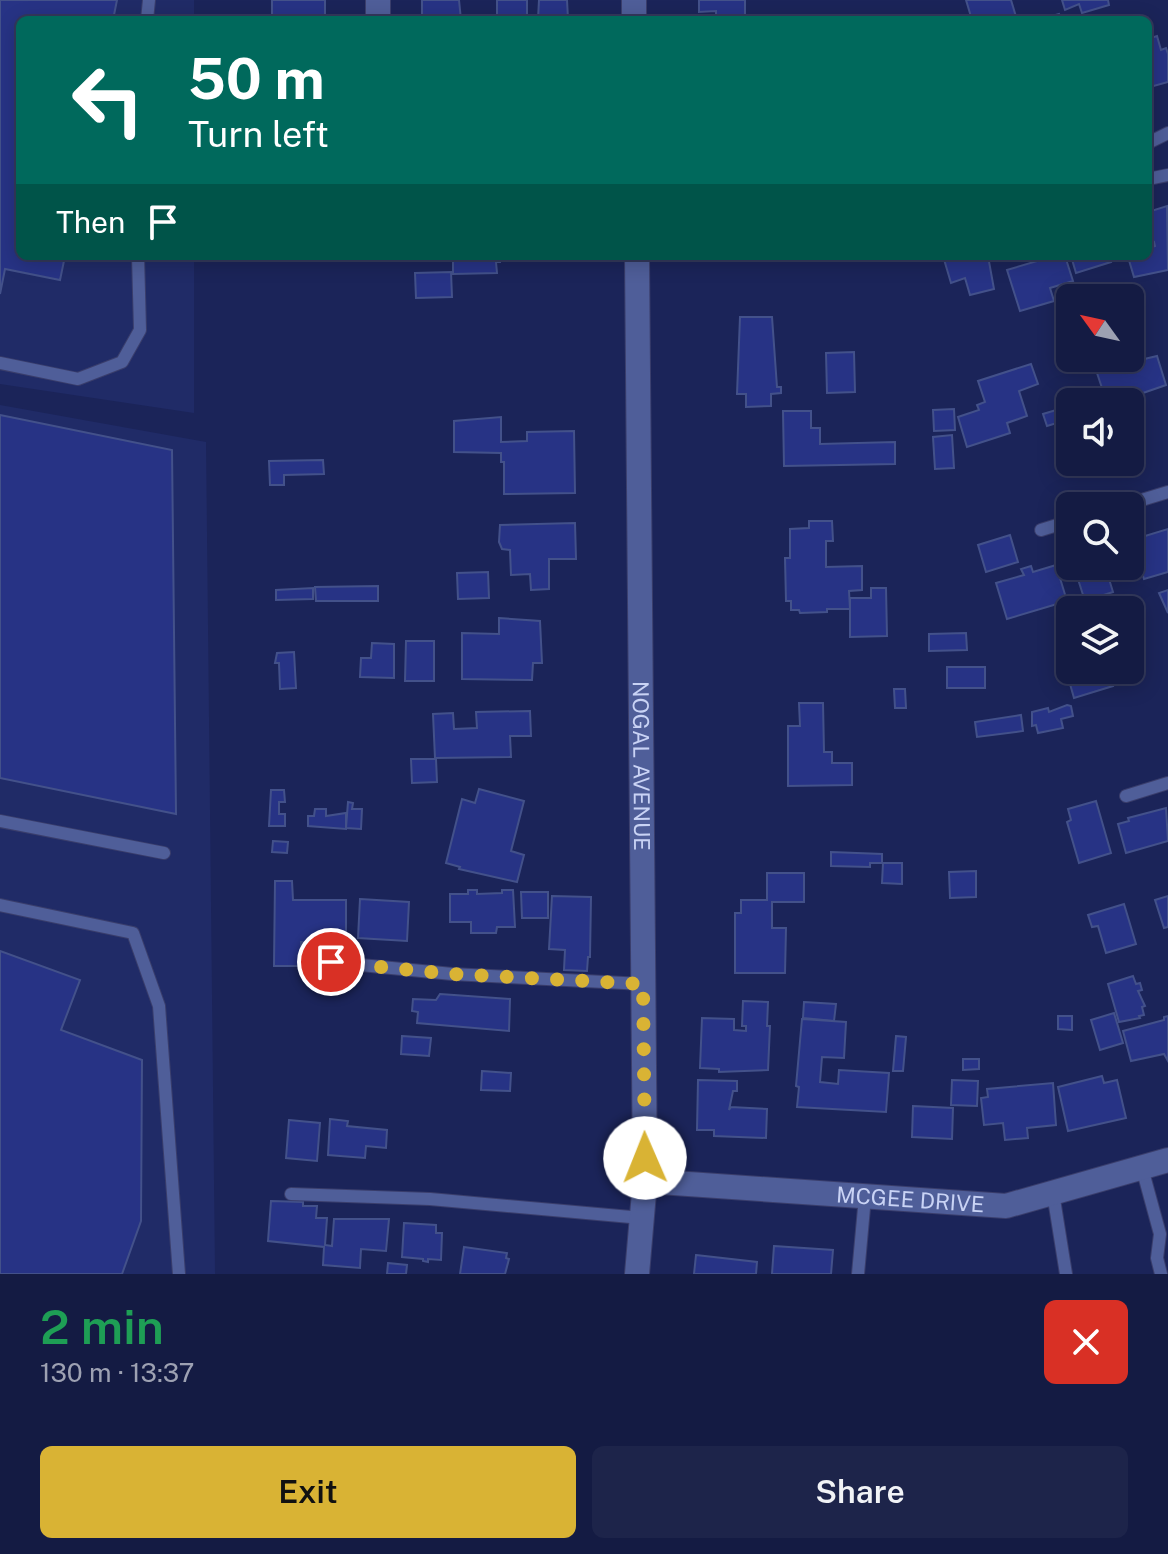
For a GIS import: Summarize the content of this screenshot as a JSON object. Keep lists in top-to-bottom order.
{
  "streets": {
    "street": ["NOGAL AVENUE", "MCGEE DRIVE"]
  },
  "crossings": [
    ["NOGAL AVENUE", "MCGEE DRIVE"]
  ],
  "north": "top left",
  "page": {
    "turn": ["50 m", "Turn left"],
    "then": "Then",
    "heading": ["2 min", "130 m · 13:37"],
    "buttons": ["Exit", "Share"]
  }
}
